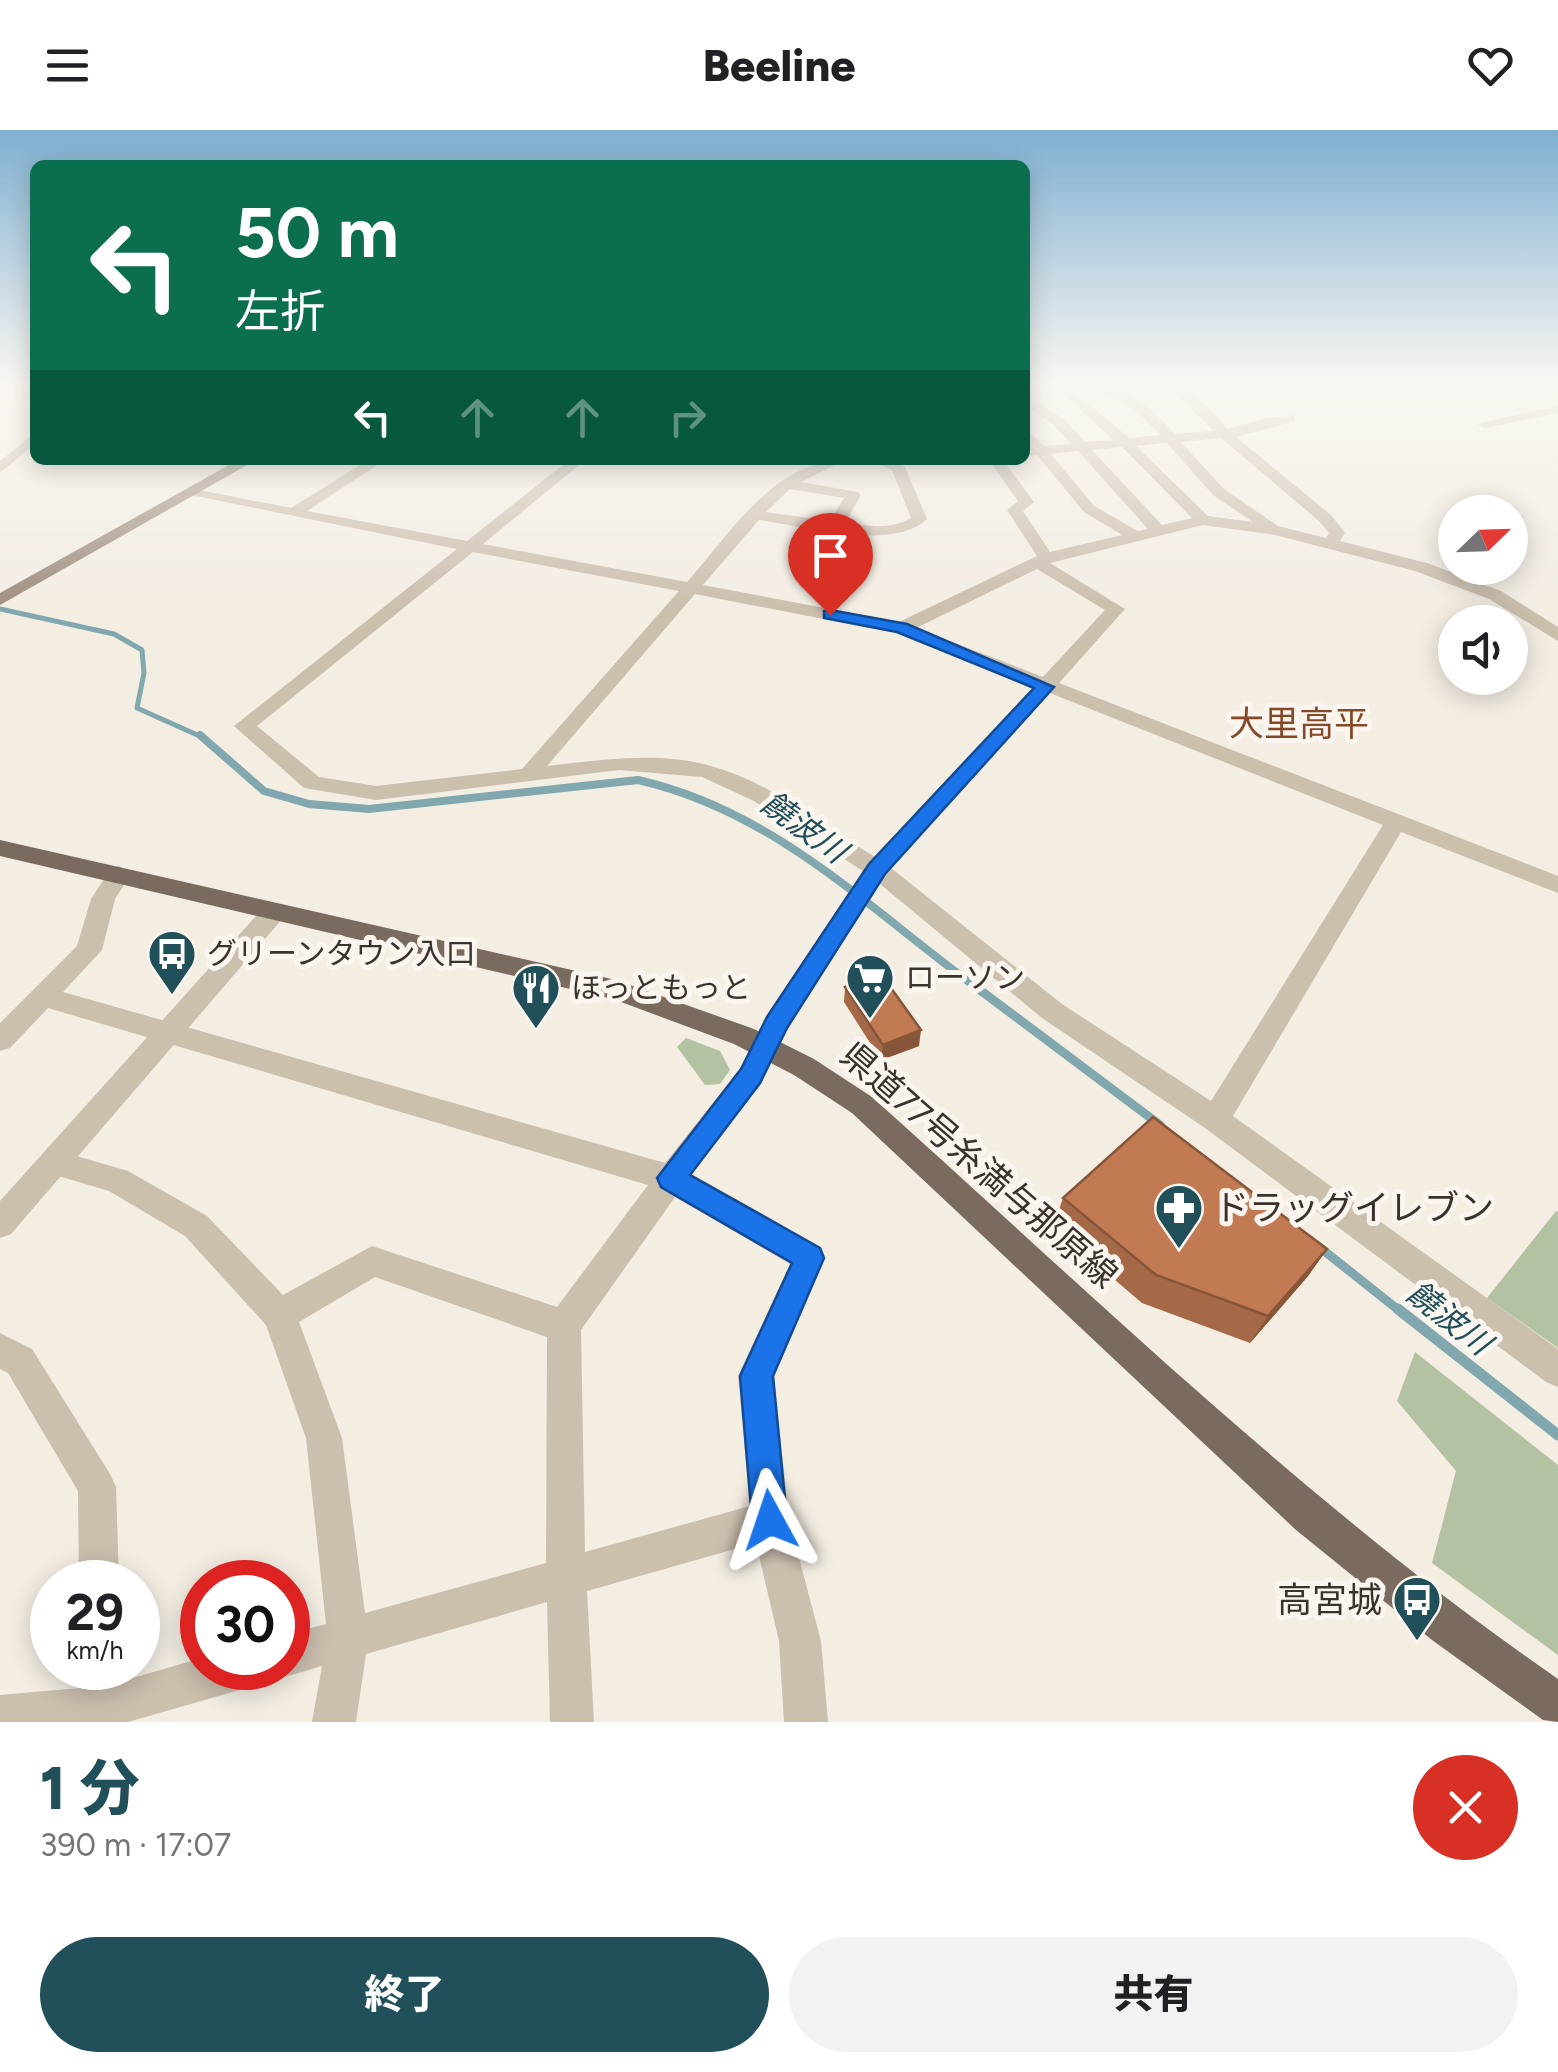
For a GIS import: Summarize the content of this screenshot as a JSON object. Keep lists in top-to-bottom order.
{
  "streets": {
    "main road": ["県道77号糸満与那原線"]
  },
  "districts": ["大里高平"],
  "water": ["饒波川"],
  "places": {
    "bus stop": ["グリーンタウン入口", "高宮城"],
    "supermarket": ["ローソン"],
    "restaurant": ["ほっともっと"],
    "pharmacy": ["ドラッグイレブン"]
  },
  "north": "top right",
  "page": {
    "header": "Beeline",
    "turn": ["50 m", "左折"],
    "speed": "29 km/h",
    "limit": "30",
    "heading": ["1 分", "390 m · 17:07"],
    "buttons": ["終了", "共有"]
  }
}
